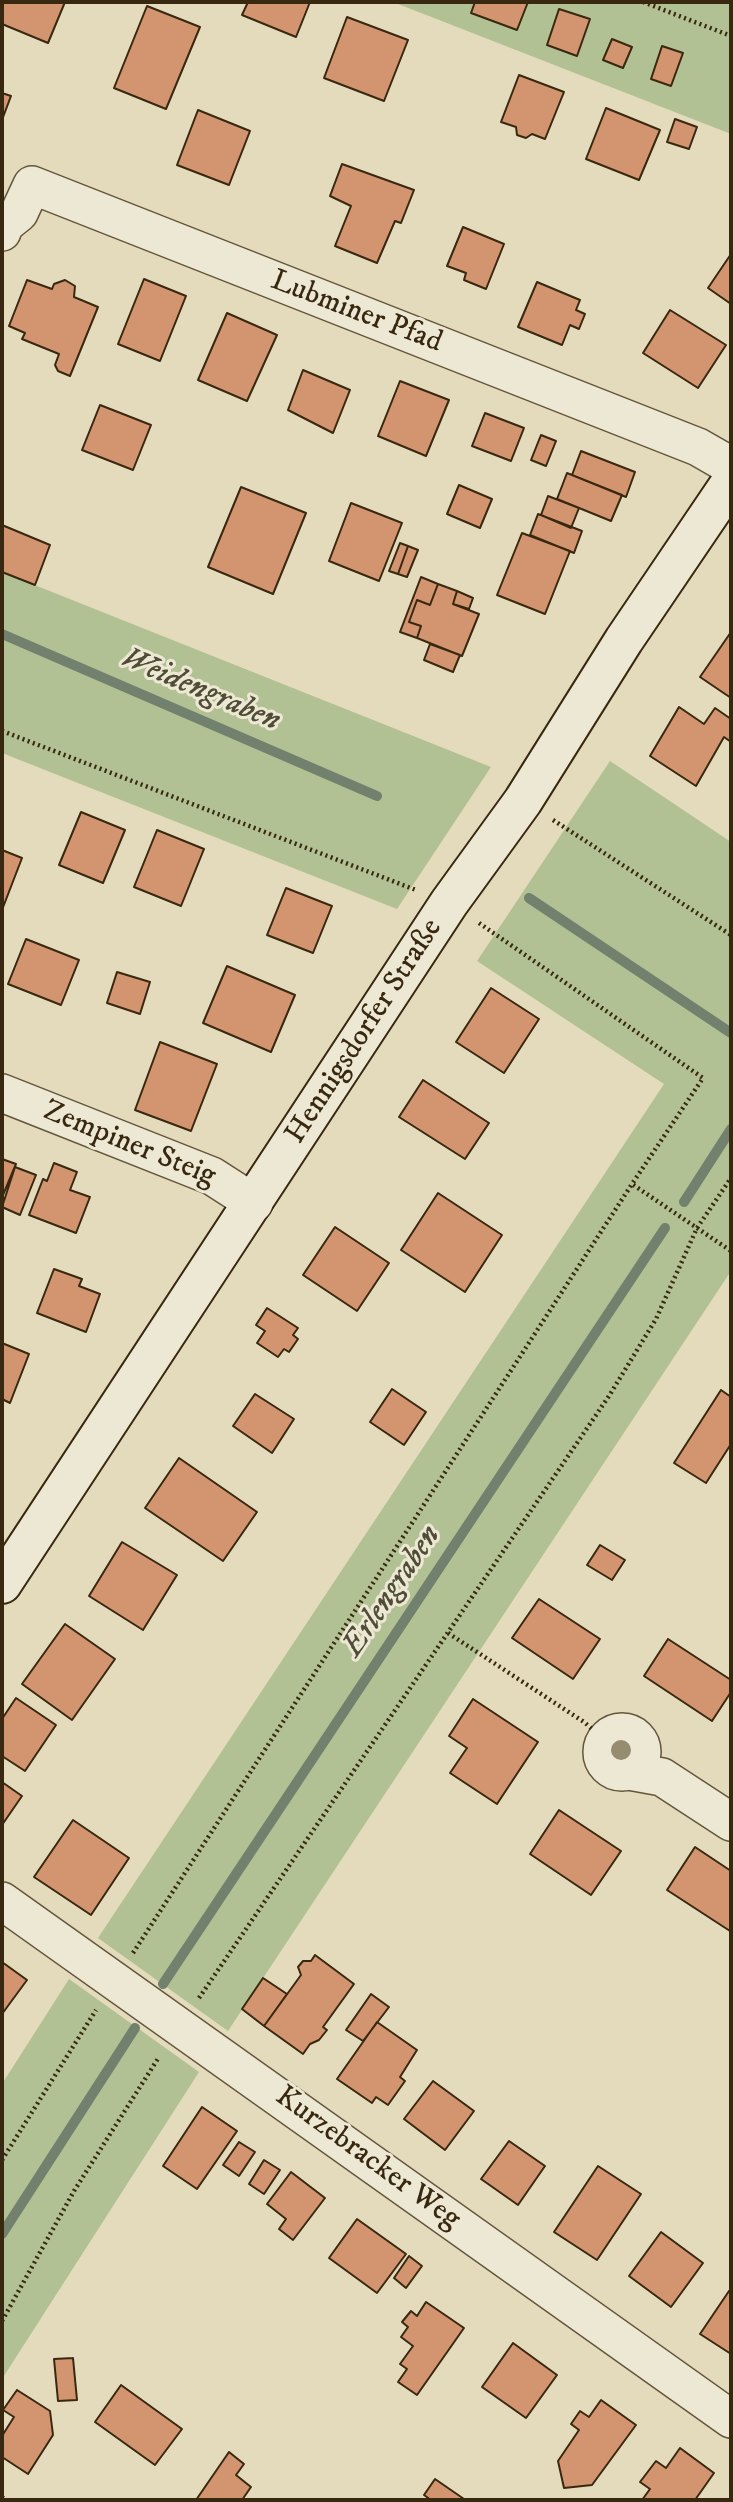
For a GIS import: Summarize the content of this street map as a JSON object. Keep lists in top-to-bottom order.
{
  "streets": {
    "main road": ["Hennigsdorfer Straße"],
    "street": ["Lubminer Pfad", "Zempiner Steig", "Kurzebracker Weg"]
  },
  "crossings": [
    ["Hennigsdorfer Straße", "Zempiner Steig"]
  ],
  "water": ["Weidengraben", "Erlengraben"]
}
